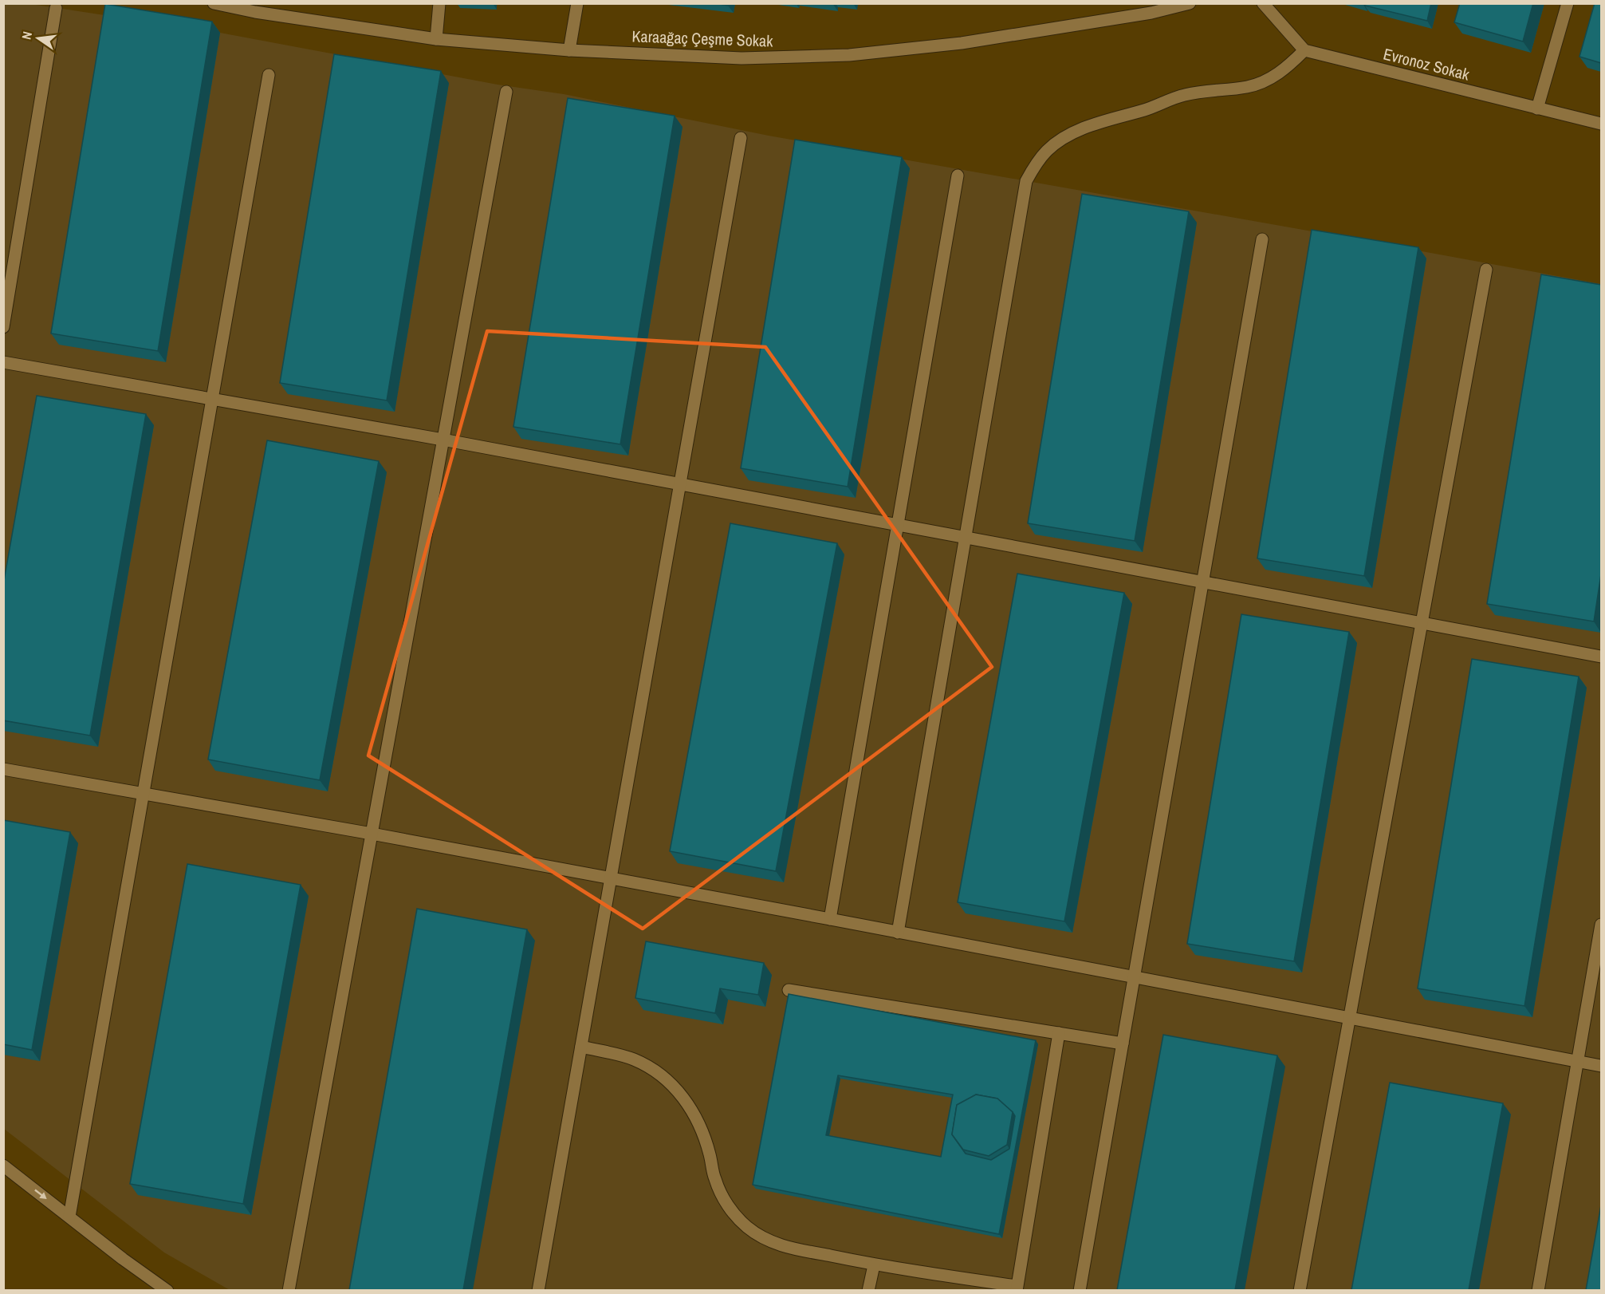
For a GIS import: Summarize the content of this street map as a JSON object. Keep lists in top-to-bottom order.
{
  "streets": {
    "street": ["Karaağaç Çeşme Sokak", "Evronoz Sokak"]
  },
  "north": "left"
}
